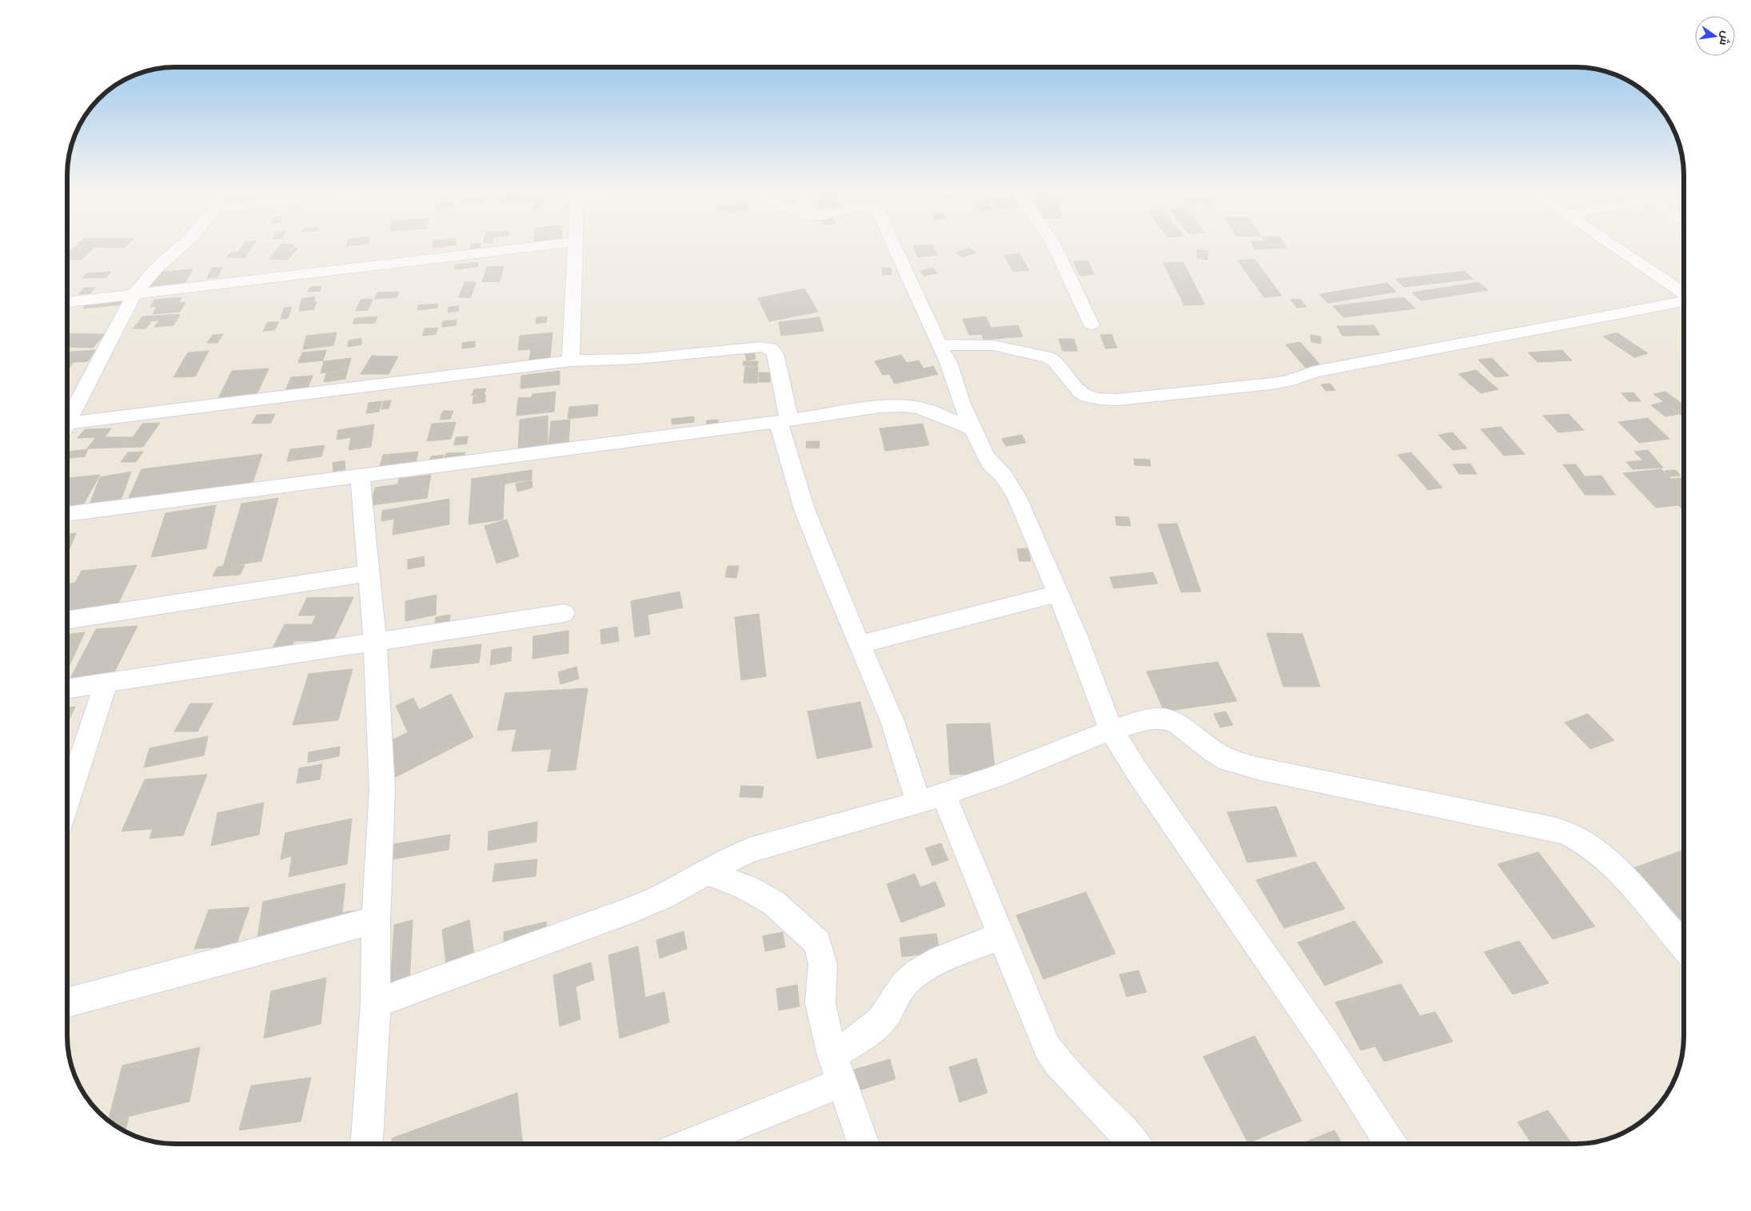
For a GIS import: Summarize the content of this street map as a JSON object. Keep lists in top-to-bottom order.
{
  "north": "right"
}
